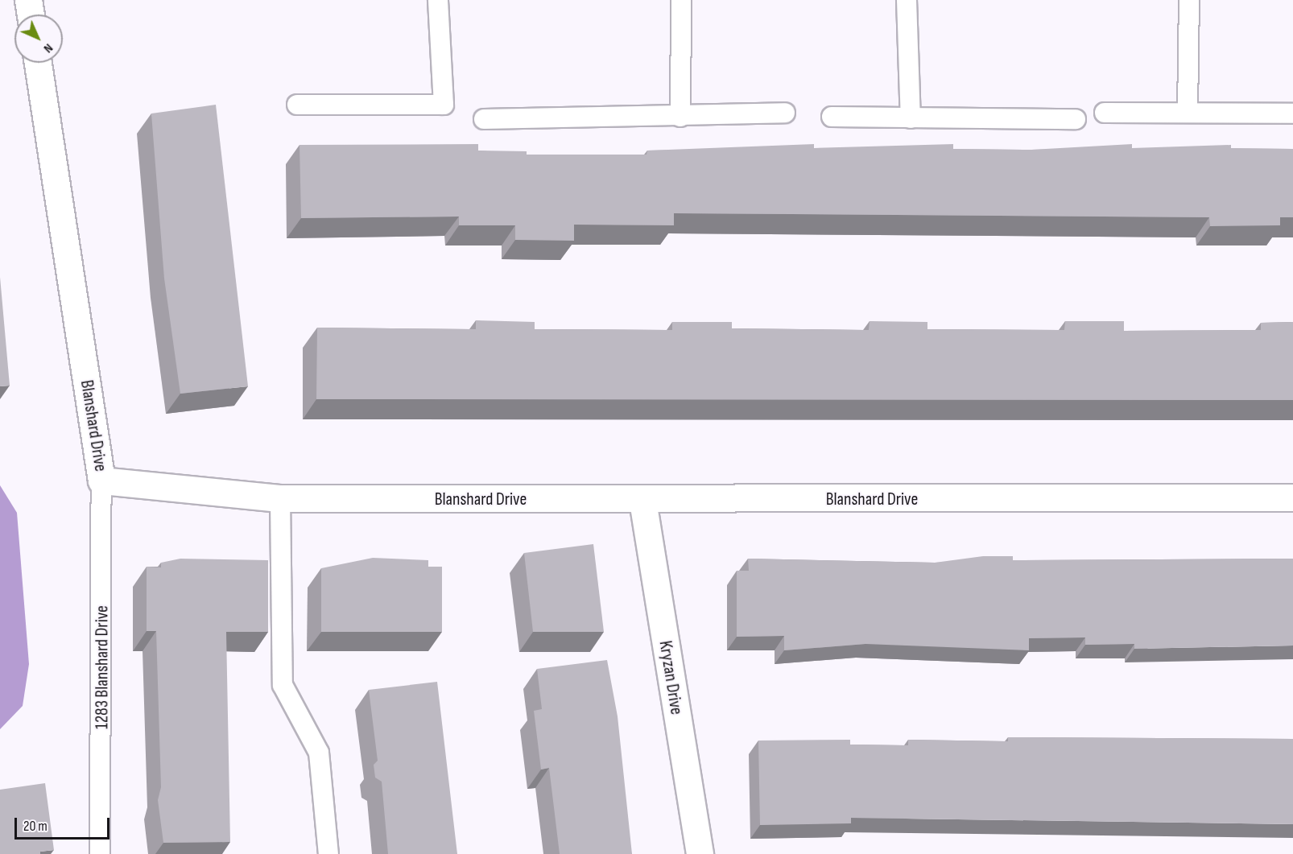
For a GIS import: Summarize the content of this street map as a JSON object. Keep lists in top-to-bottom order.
{
  "streets": {
    "street": ["Blanshard Drive", "Kryzan Drive"],
    "lane": ["1283 Blanshard Drive"]
  },
  "crossings": [
    ["Blanshard Drive", "1283 Blanshard Drive"],
    ["Blanshard Drive", "Kryzan Drive"]
  ],
  "scale_bar": "20 m",
  "north": "bottom right"
}
